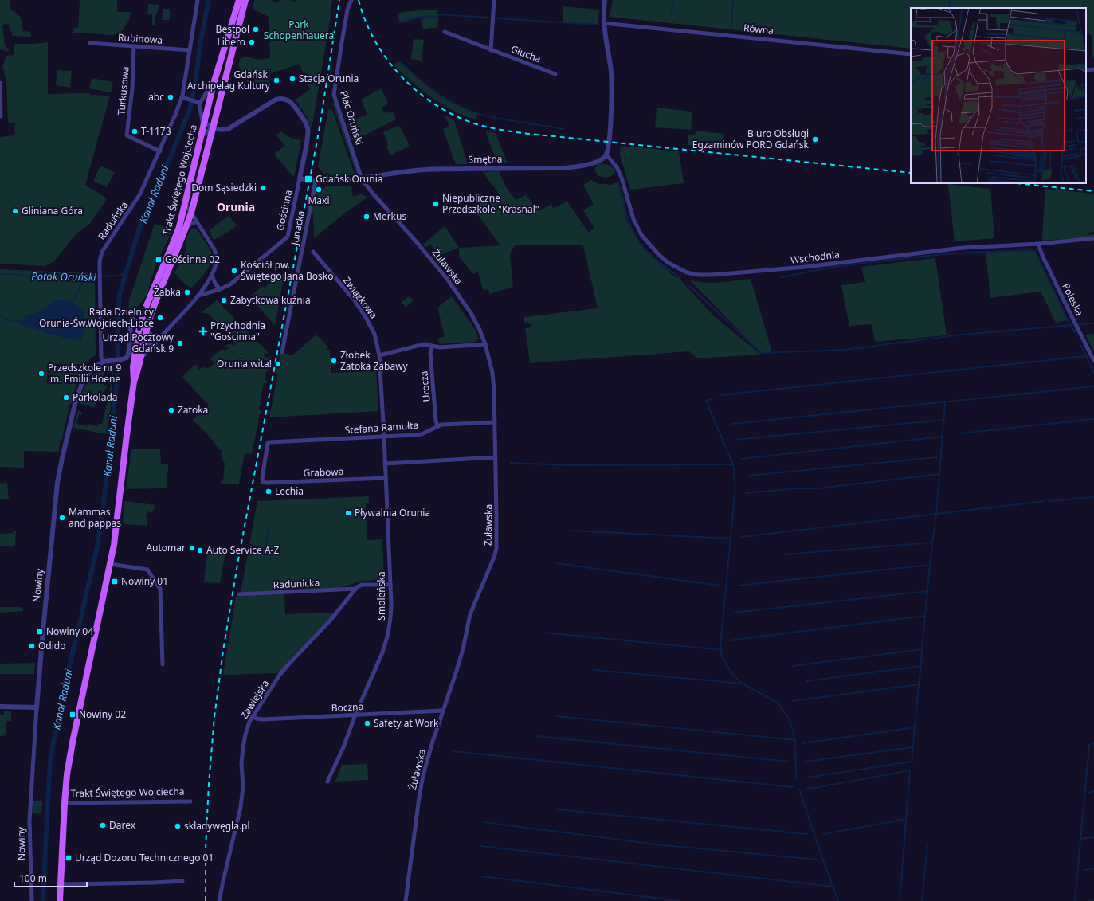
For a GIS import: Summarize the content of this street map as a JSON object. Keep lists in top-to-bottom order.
{
  "streets": {
    "main road": ["Trakt Świętego Wojciecha"],
    "street": [
      "Równa",
      "Rubinowa",
      "Głucha",
      "Turkusowa",
      "Plac Oruński",
      "Smętna",
      "Gościnna",
      "Raduńska",
      "Junacka",
      "Wschodnia",
      "Żuławska",
      "Związkowa",
      "Poleska",
      "Urocza",
      "Stefana Ramułta",
      "Grabowa",
      "Radunicka",
      "Nowiny",
      "Smoleńska",
      "Zawiejska",
      "Boczna"
    ]
  },
  "crossings": [
    ["Rubinowa", "Turkusowa"],
    ["Rubinowa", "Raduńska"],
    ["Turkusowa", "Raduńska"],
    ["Plac Oruński", "Smętna"],
    ["Plac Oruński", "Żuławska"],
    ["Smętna", "Wschodnia"],
    ["Smętna", "Żuławska"],
    ["Trakt Świętego Wojciecha", "Nowiny"],
    ["Raduńska", "Nowiny"],
    ["Wschodnia", "Poleska"],
    ["Żuławska", "Stefana Ramułta"],
    ["Żuławska", "Boczna"],
    ["Związkowa", "Stefana Ramułta"],
    ["Związkowa", "Smoleńska"],
    ["Urocza", "Stefana Ramułta"],
    ["Stefana Ramułta", "Grabowa"],
    ["Stefana Ramułta", "Smoleńska"],
    ["Grabowa", "Smoleńska"],
    ["Radunicka", "Zawiejska"],
    ["Smoleńska", "Boczna"],
    ["Zawiejska", "Boczna"]
  ],
  "districts": ["Orunia"],
  "water": ["Kanał Raduni", "Potok Oruński"],
  "parks": ["Park Schopenhauera"],
  "places": {
    "other": [
      "Bestpol",
      "Libero",
      "Stacja Orunia",
      "Gdański Archipelag Kultury",
      "abc",
      "T-1173",
      "Biuro Obsługi Egzaminów PORD Gdańsk",
      "Dom Sąsiedzki",
      "Maxi",
      "Niepubliczne Przedszkole \"Krasnal\"",
      "Gliniana Góra",
      "Merkus",
      "Kościół pw. Świętego Jana Bosko",
      "Żabka",
      "Zabytkowa kuźnia",
      "Rada Dzielnicy Orunia-Św.Wojciech-Lipce",
      "Urząd Pocztowy Gdańsk 9",
      "Żłobek Zatoka Zabawy",
      "Orunia wita!",
      "Przedszkole nr 9 im. Emilii Hoene",
      "Parkolada",
      "Zatoka",
      "Lechia",
      "Pływalnia Orunia",
      "Mammas and pappas",
      "Automar",
      "Auto Service A-Z",
      "Odido",
      "Safety at Work",
      "Darex",
      "składywęgla.pl"
    ],
    "transit": [
      "Gdańsk Orunia",
      "Gościnna 02",
      "Nowiny 01",
      "Nowiny 04",
      "Nowiny 02",
      "Urząd Dozoru Technicznego 01"
    ],
    "health": ["Przychodnia \"Gościnna\""]
  },
  "scale_bar": "100 m"
}
